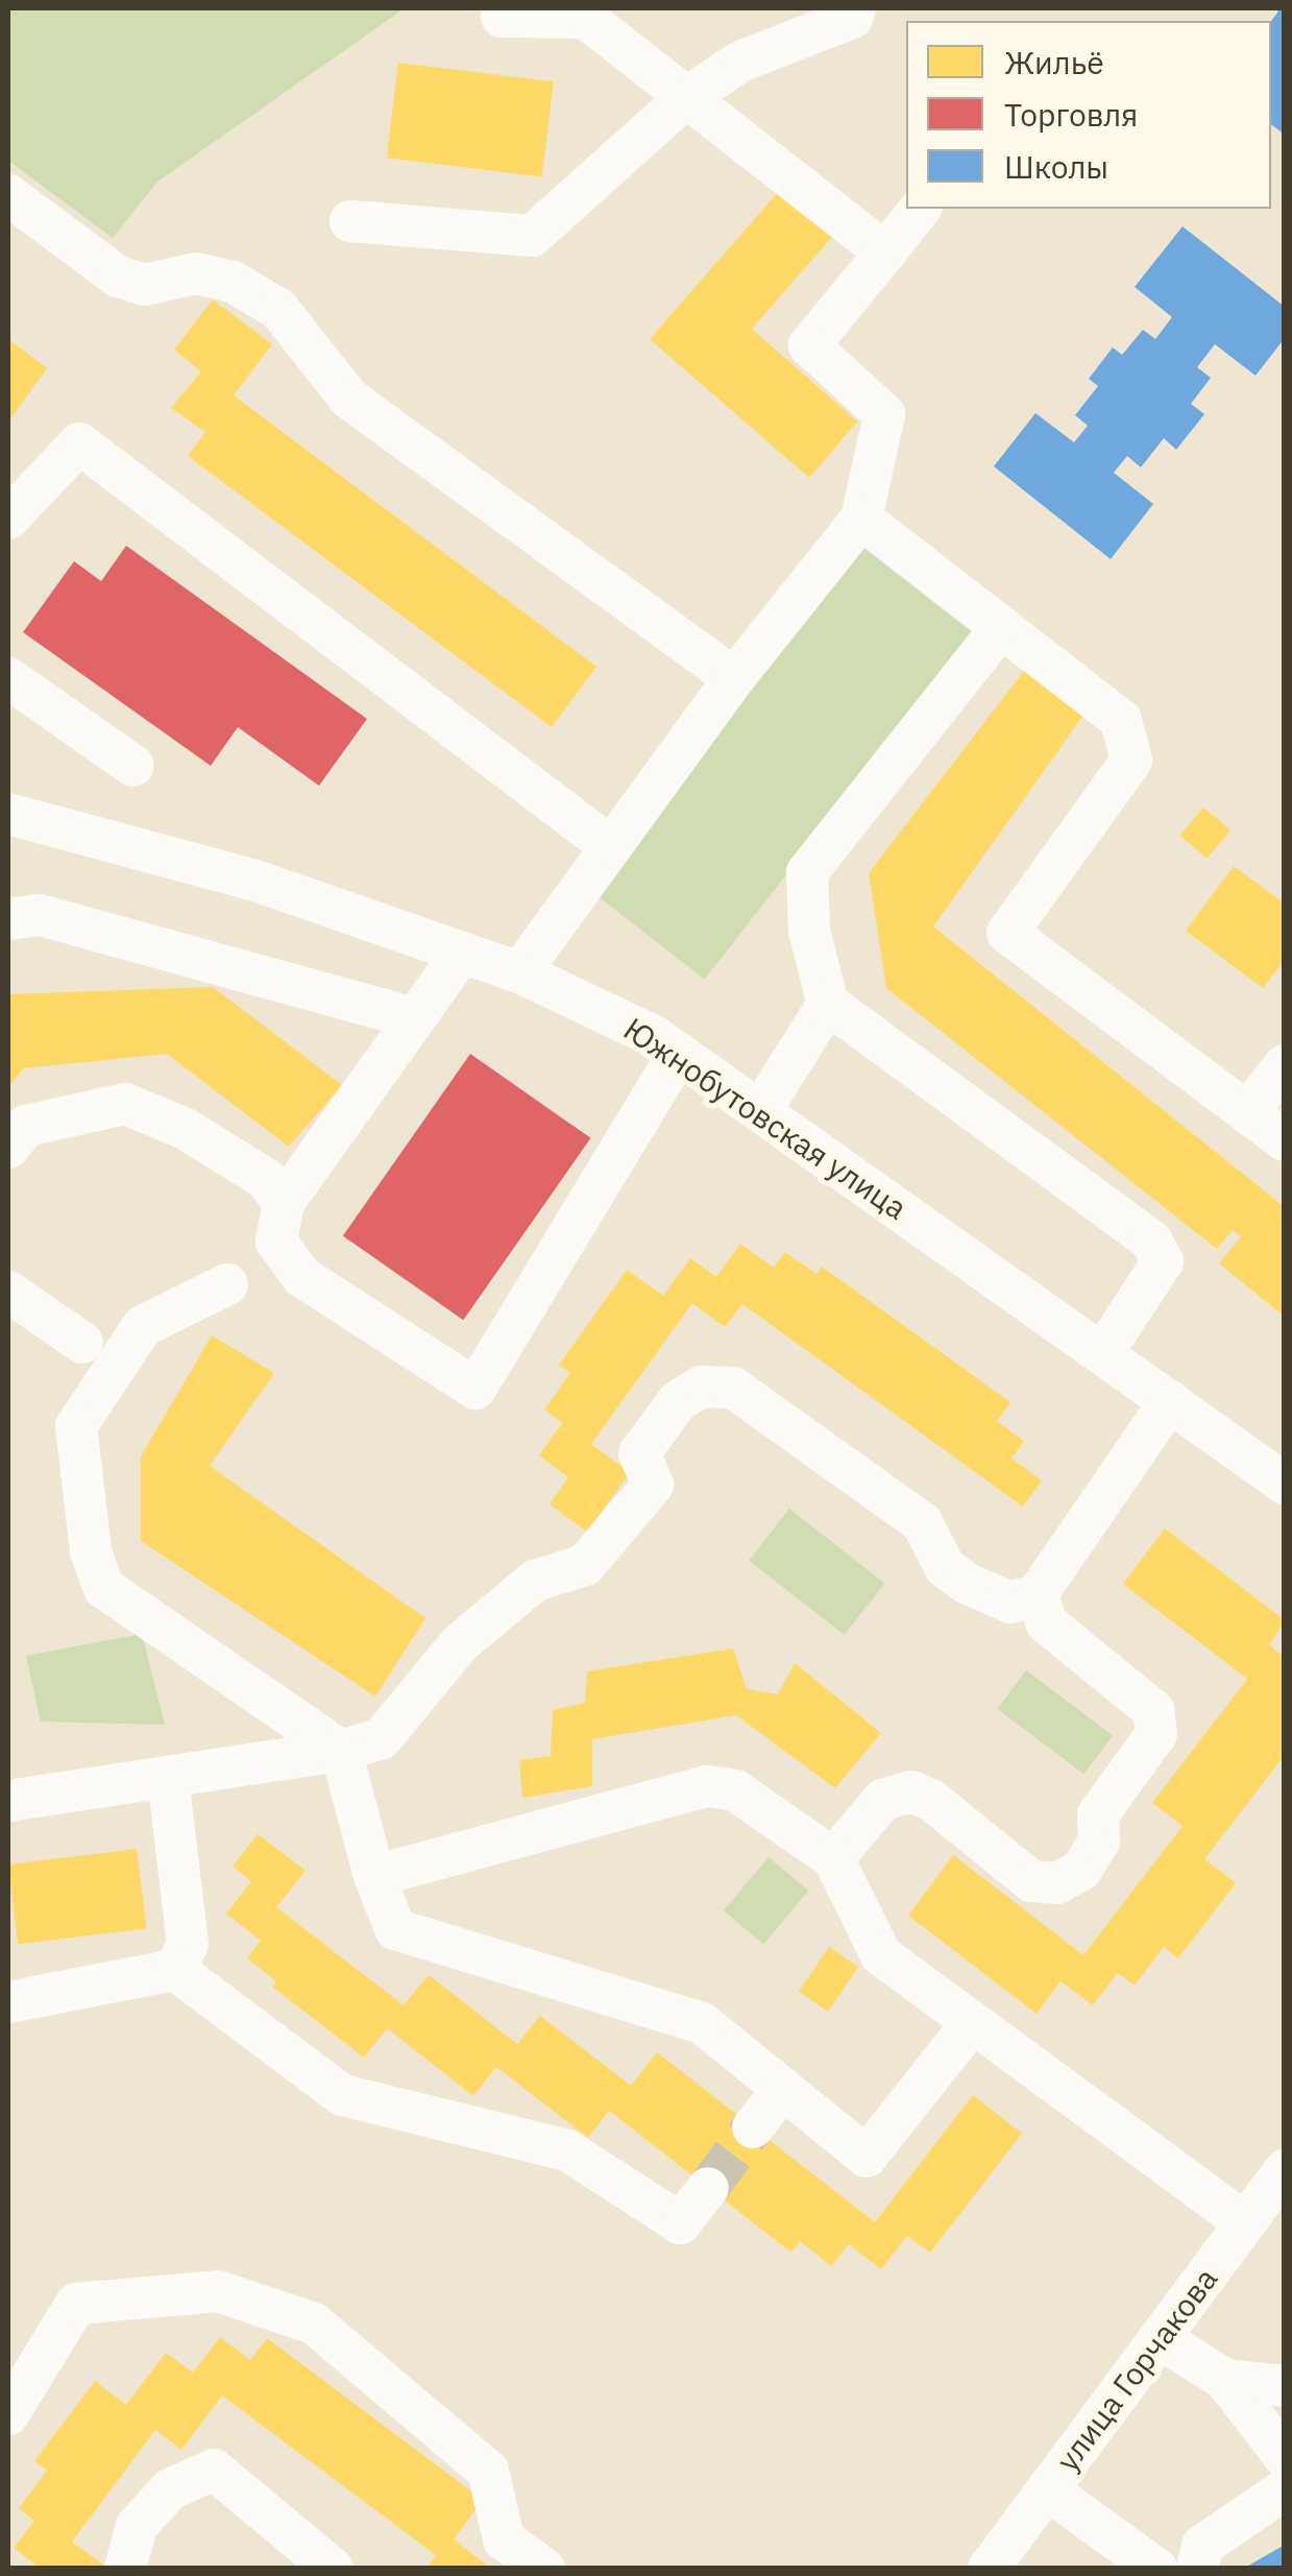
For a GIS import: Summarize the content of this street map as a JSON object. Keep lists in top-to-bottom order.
{
  "streets": {
    "street": ["Южнобутовская улица", "улица Горчакова"]
  },
  "legend": ["Жильё", "Торговля", "Школы"]
}
